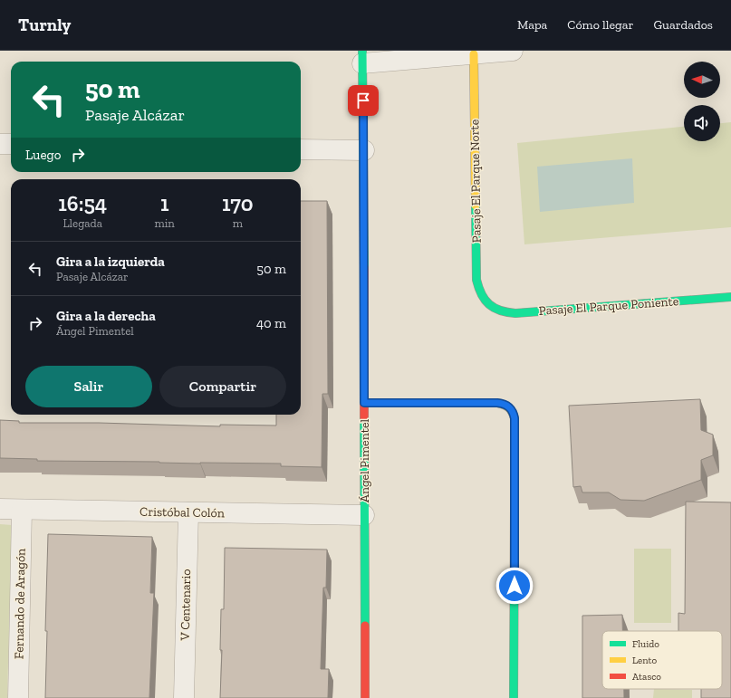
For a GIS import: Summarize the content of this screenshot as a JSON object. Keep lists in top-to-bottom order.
{
  "streets": {
    "street": [
      "Pasaje El Parque Norte",
      "Pasaje El Parque Poniente",
      "Ángel Pimentel",
      "Cristóbal Colón",
      "Fernando de Aragón",
      "V Centenario"
    ]
  },
  "crossings": [
    ["Pasaje El Parque Norte", "Pasaje El Parque Poniente"],
    ["Ángel Pimentel", "Cristóbal Colón"],
    ["Cristóbal Colón", "Fernando de Aragón"],
    ["Cristóbal Colón", "V Centenario"]
  ],
  "legend": ["Fluido", "Lento", "Atasco"],
  "north": "left",
  "page": {
    "header": "Turnly",
    "nav": ["Mapa", "Cómo llegar", "Guardados"],
    "turn": ["50 m", "Pasaje Alcázar"],
    "then": "Luego",
    "eta": [
      "16:54",
      "Llegada",
      "1",
      "min",
      "170",
      "m"
    ],
    "list": [
      {
        "name": "Gira a la izquierda",
        "note": "Pasaje Alcázar",
        "value": "50 m"
      },
      {
        "name": "Gira a la derecha",
        "note": "Ángel Pimentel",
        "value": "40 m"
      }
    ],
    "buttons": ["Salir", "Compartir"]
  }
}
